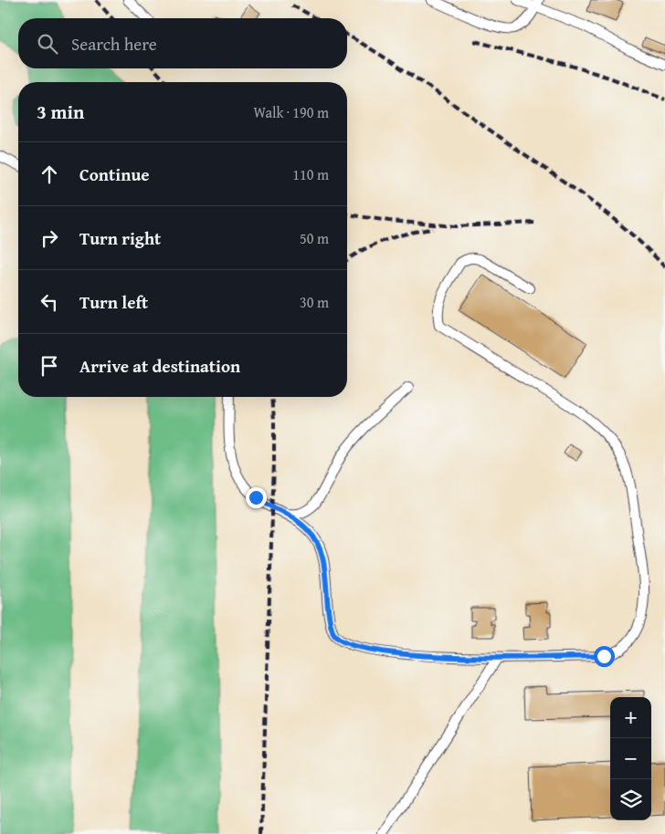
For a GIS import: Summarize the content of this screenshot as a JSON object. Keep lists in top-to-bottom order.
{
  "page": {
    "search": "Search here",
    "heading": ["3 min", "Walk · 190 m"],
    "list": [
      ["Continue", "110 m"],
      ["Turn right", "50 m"],
      ["Turn left", "30 m"],
      "Arrive at destination"
    ],
    "map_buttons": ["+", "−"]
  }
}
